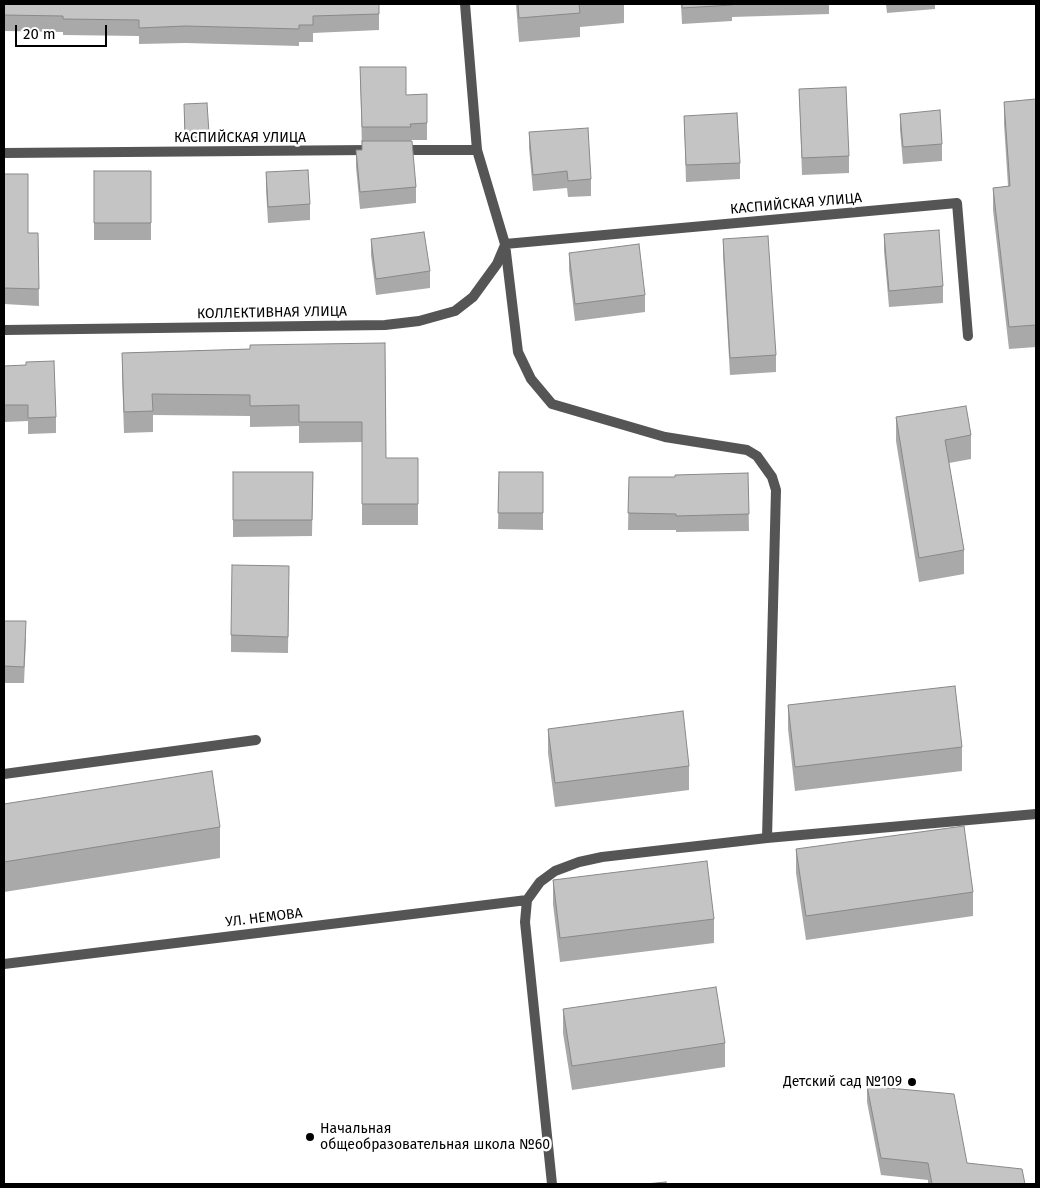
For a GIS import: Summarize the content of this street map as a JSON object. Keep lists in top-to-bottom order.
{
  "streets": {
    "street": ["КАСПИЙСКАЯ УЛИЦА", "КОЛЛЕКТИВНАЯ УЛИЦА", "УЛ. НЕМОВА"]
  },
  "crossings": [
    ["КАСПИЙСКАЯ УЛИЦА", "КОЛЛЕКТИВНАЯ УЛИЦА"]
  ],
  "places": ["Детский сад №109", "Начальная общеобразовательная школа №60"],
  "scale_bar": "20 m"
}
